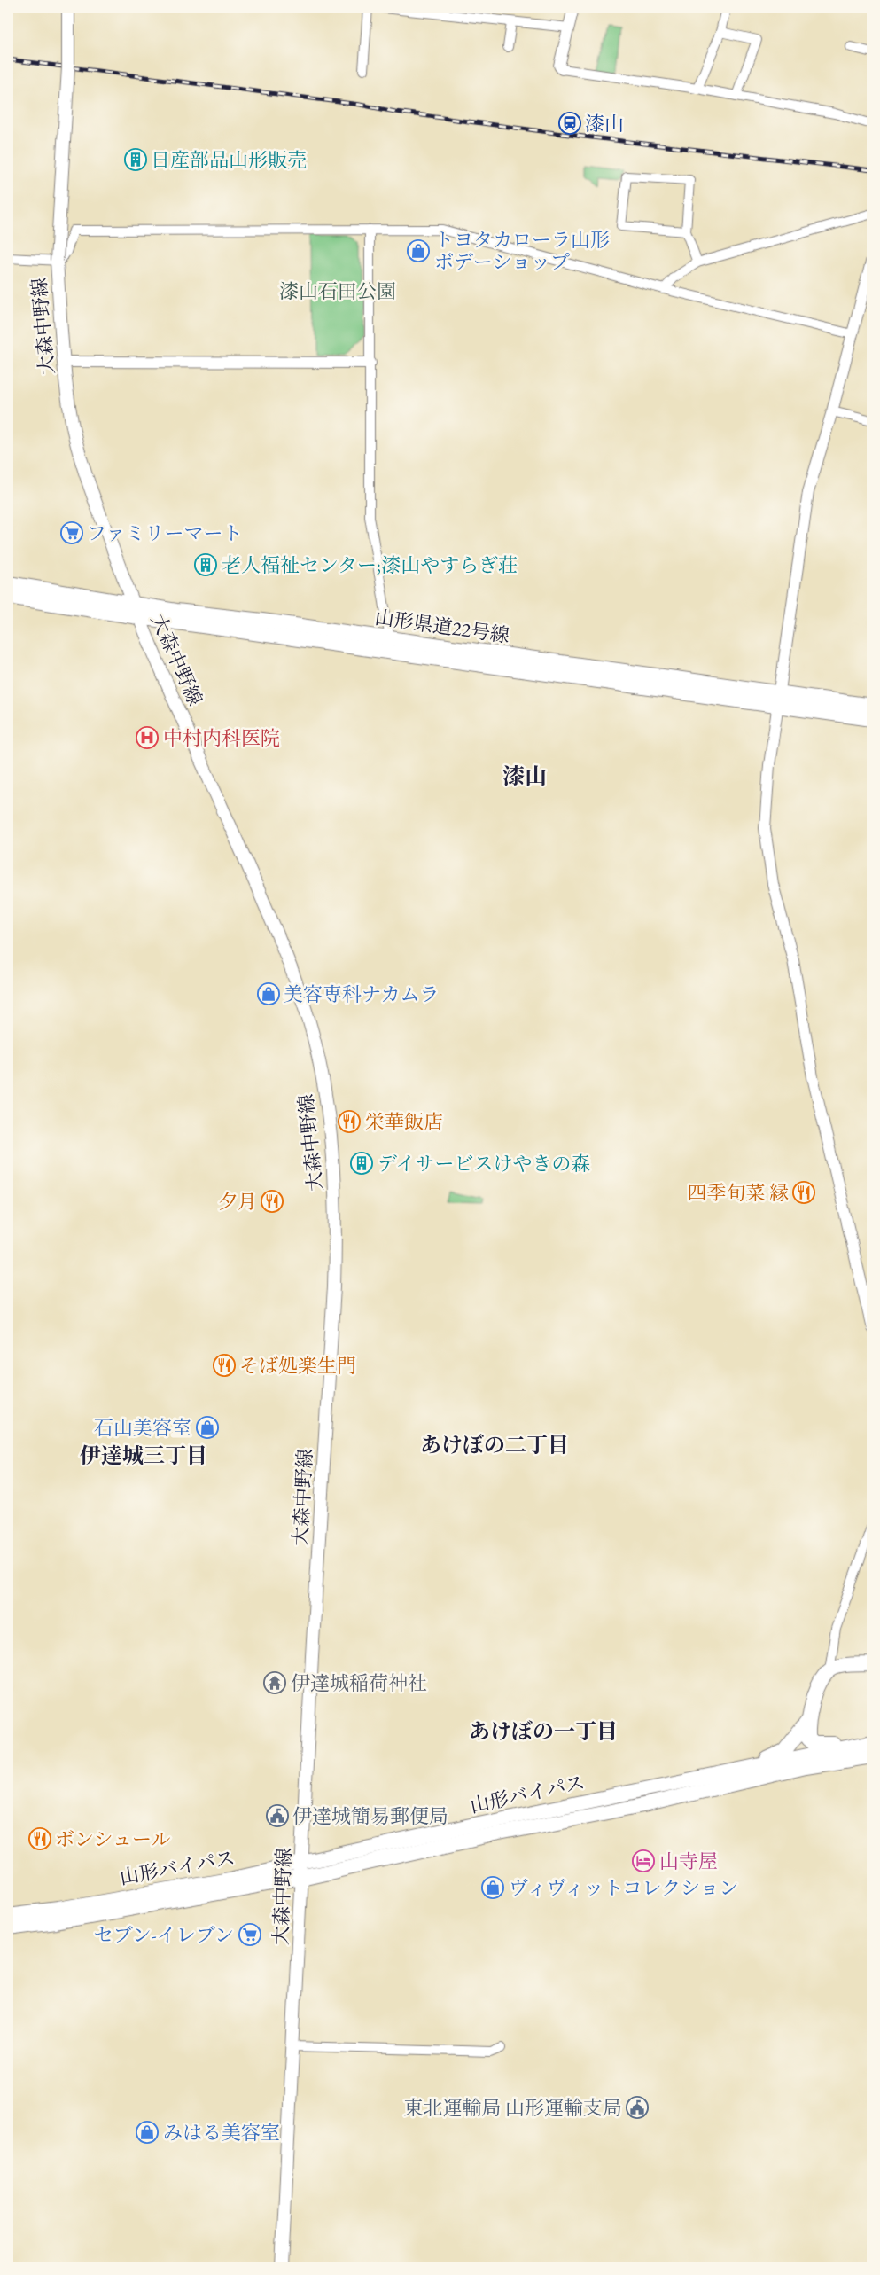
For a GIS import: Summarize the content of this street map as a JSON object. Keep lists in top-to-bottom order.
{
  "streets": {
    "main road": ["大森中野線", "山形県道22号線", "山形バイパス"]
  },
  "crossings": [
    ["大森中野線", "山形県道22号線"],
    ["大森中野線", "山形バイパス"]
  ],
  "districts": [
    "漆山",
    "あけぼの二丁目",
    "伊達城三丁目",
    "あけぼの一丁目"
  ],
  "parks": ["漆山石田公園"],
  "places": {
    "station": ["漆山"],
    "building": ["日産部品山形販売", "老人福祉センター;漆山やすらぎ荘", "デイサービスけやきの森"],
    "shop": [
      "トヨタカローラ山形 ボデーショップ",
      "美容専科ナカムラ",
      "石山美容室",
      "ヴィヴィットコレクション",
      "みはる美容室"
    ],
    "supermarket": ["ファミリーマート", "セブン-イレブン"],
    "hospital": ["中村内科医院"],
    "restaurant": [
      "栄華飯店",
      "四季旬菜 縁",
      "夕月",
      "そば処楽生門",
      "ボンシュール"
    ],
    "temple": ["伊達城稲荷神社"],
    "public building": ["伊達城簡易郵便局", "東北運輸局 山形運輸支局"],
    "hotel": ["山寺屋"]
  }
}
